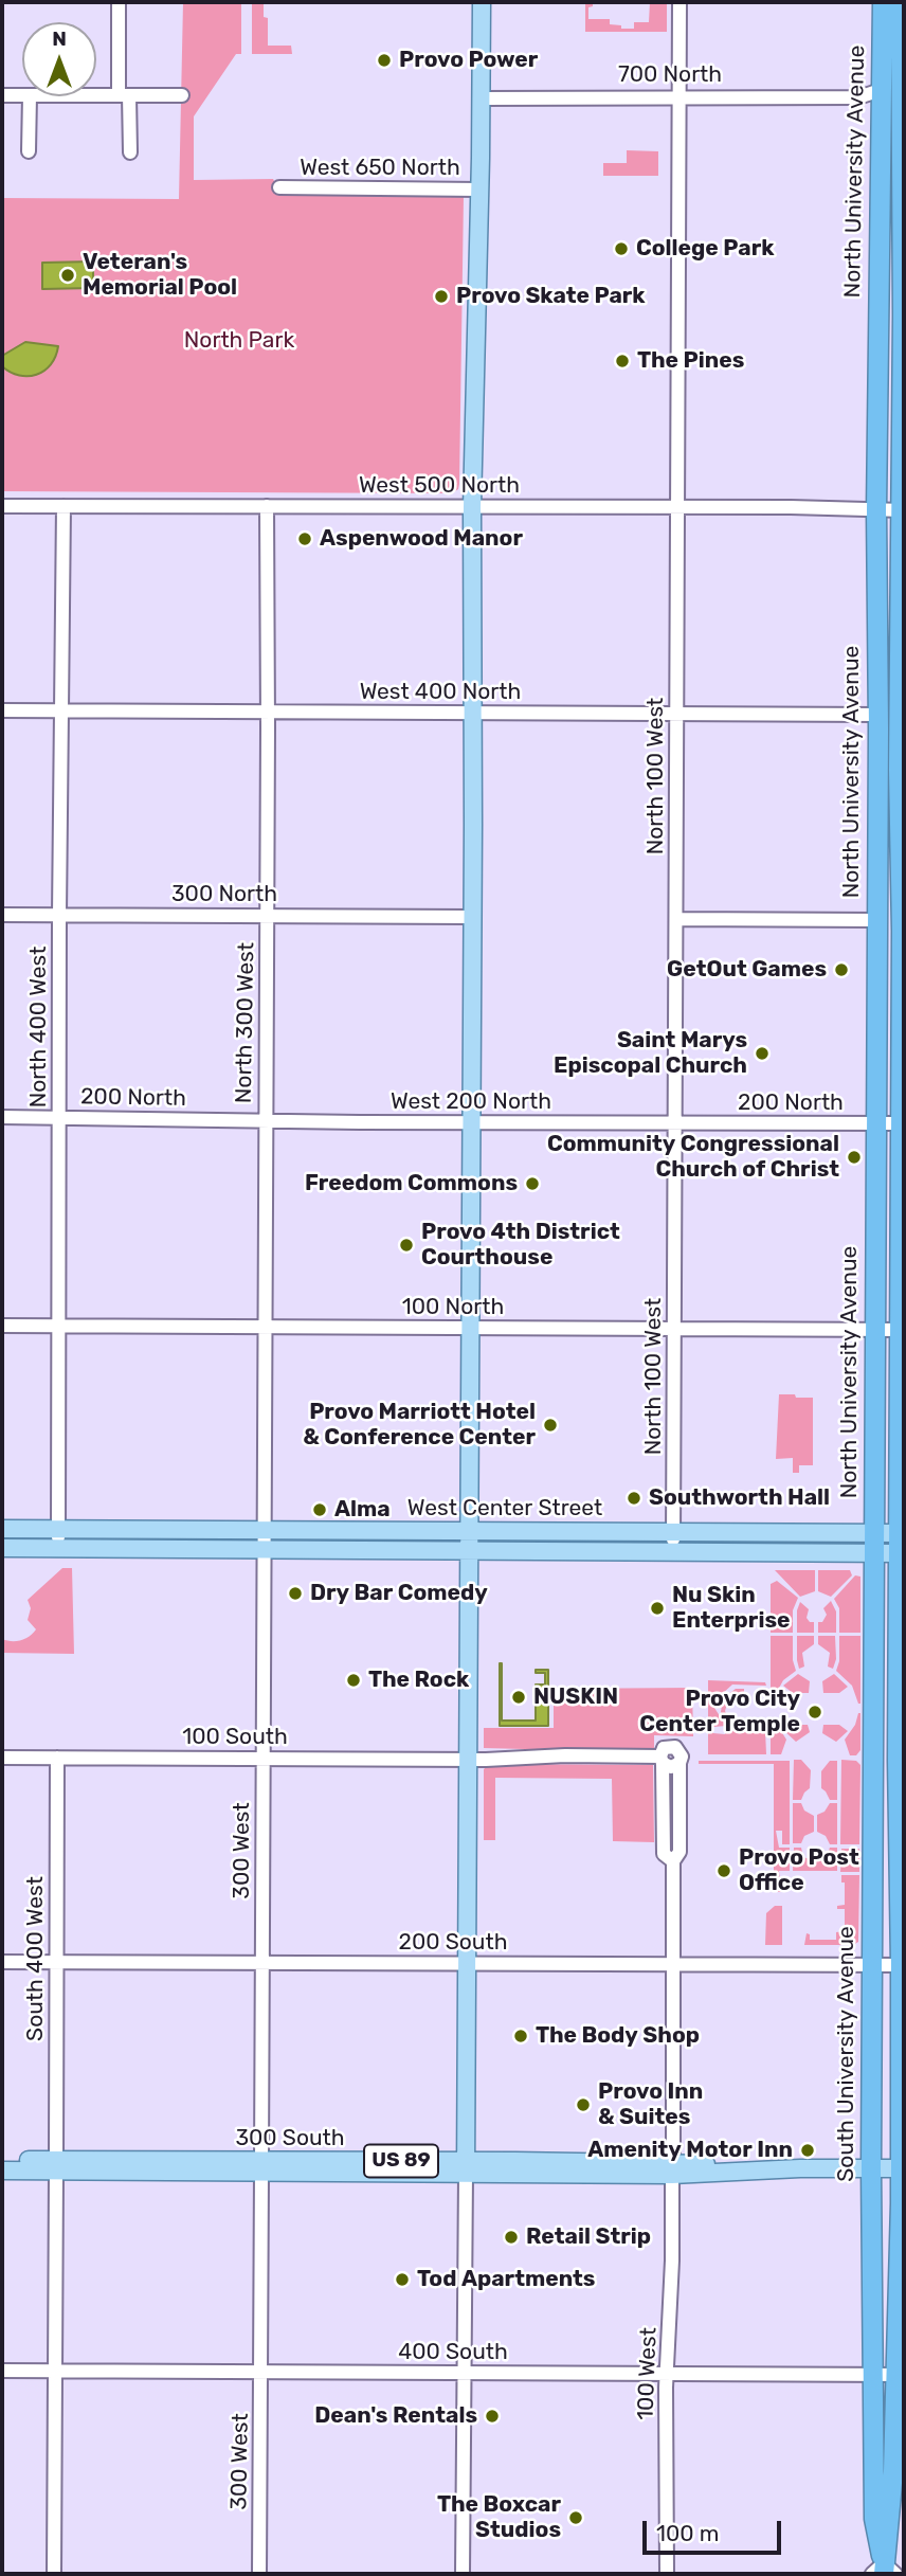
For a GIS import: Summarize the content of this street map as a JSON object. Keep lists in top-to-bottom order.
{
  "streets": {
    "highway": ["North University Avenue", "South University Avenue"],
    "main road": ["West Center Street", "300 South", "US 89"],
    "street": [
      "700 North",
      "West 650 North",
      "West 500 North",
      "West 400 North",
      "North 100 West",
      "300 North",
      "North 300 West",
      "North 400 West",
      "200 North",
      "West 200 North",
      "100 North",
      "100 South",
      "300 West",
      "200 South",
      "South 400 West",
      "400 South",
      "100 West"
    ]
  },
  "crossings": [
    ["700 North", "North University Avenue"],
    ["700 North", "North 100 West"],
    ["North University Avenue", "West 500 North"],
    ["North University Avenue", "West 400 North"],
    ["North University Avenue", "200 North"],
    ["North University Avenue", "100 North"],
    ["North University Avenue", "West Center Street"],
    ["North University Avenue", "South University Avenue"],
    ["West 500 North", "North 100 West"],
    ["West 500 North", "North 300 West"],
    ["West 500 North", "North 400 West"],
    ["West 400 North", "North 100 West"],
    ["West 400 North", "North 300 West"],
    ["West 400 North", "North 400 West"],
    ["North 100 West", "200 North"],
    ["North 100 West", "West 200 North"],
    ["North 100 West", "100 North"],
    ["North 100 West", "West Center Street"],
    ["300 North", "North 300 West"],
    ["300 North", "North 400 West"],
    ["North 300 West", "200 North"],
    ["North 300 West", "West 200 North"],
    ["North 300 West", "100 North"],
    ["North 300 West", "West Center Street"],
    ["North 300 West", "300 West"],
    ["North 400 West", "200 North"],
    ["North 400 West", "100 North"],
    ["North 400 West", "West Center Street"],
    ["200 North", "West 200 North"],
    ["West Center Street", "300 West"],
    ["West Center Street", "South University Avenue"],
    ["100 South", "300 West"],
    ["100 South", "South 400 West"],
    ["300 West", "200 South"],
    ["300 West", "300 South"],
    ["300 West", "400 South"],
    ["200 South", "South 400 West"],
    ["200 South", "South University Avenue"],
    ["200 South", "100 West"],
    ["South 400 West", "300 South"],
    ["South 400 West", "400 South"],
    ["South University Avenue", "300 South"],
    ["South University Avenue", "400 South"],
    ["300 South", "100 West"],
    ["400 South", "100 West"]
  ],
  "parks": ["North Park"],
  "places": [
    "Provo Power",
    "College Park",
    "Veteran's Memorial Pool",
    "Provo Skate Park",
    "The Pines",
    "Aspenwood Manor",
    "GetOut Games",
    "Saint Marys Episcopal Church",
    "Community Congressional Church of Christ",
    "Freedom Commons",
    "Provo 4th District Courthouse",
    "Provo Marriott Hotel & Conference Center",
    "Southworth Hall",
    "Alma",
    "Dry Bar Comedy",
    "Nu Skin Enterprise",
    "The Rock",
    "NUSKIN",
    "Provo City Center Temple",
    "Provo Post Office",
    "The Body Shop",
    "Provo Inn & Suites",
    "Amenity Motor Inn",
    "Retail Strip",
    "Tod Apartments",
    "Dean's Rentals",
    "The Boxcar Studios"
  ],
  "scale_bar": "100 m",
  "north": "top"
}
